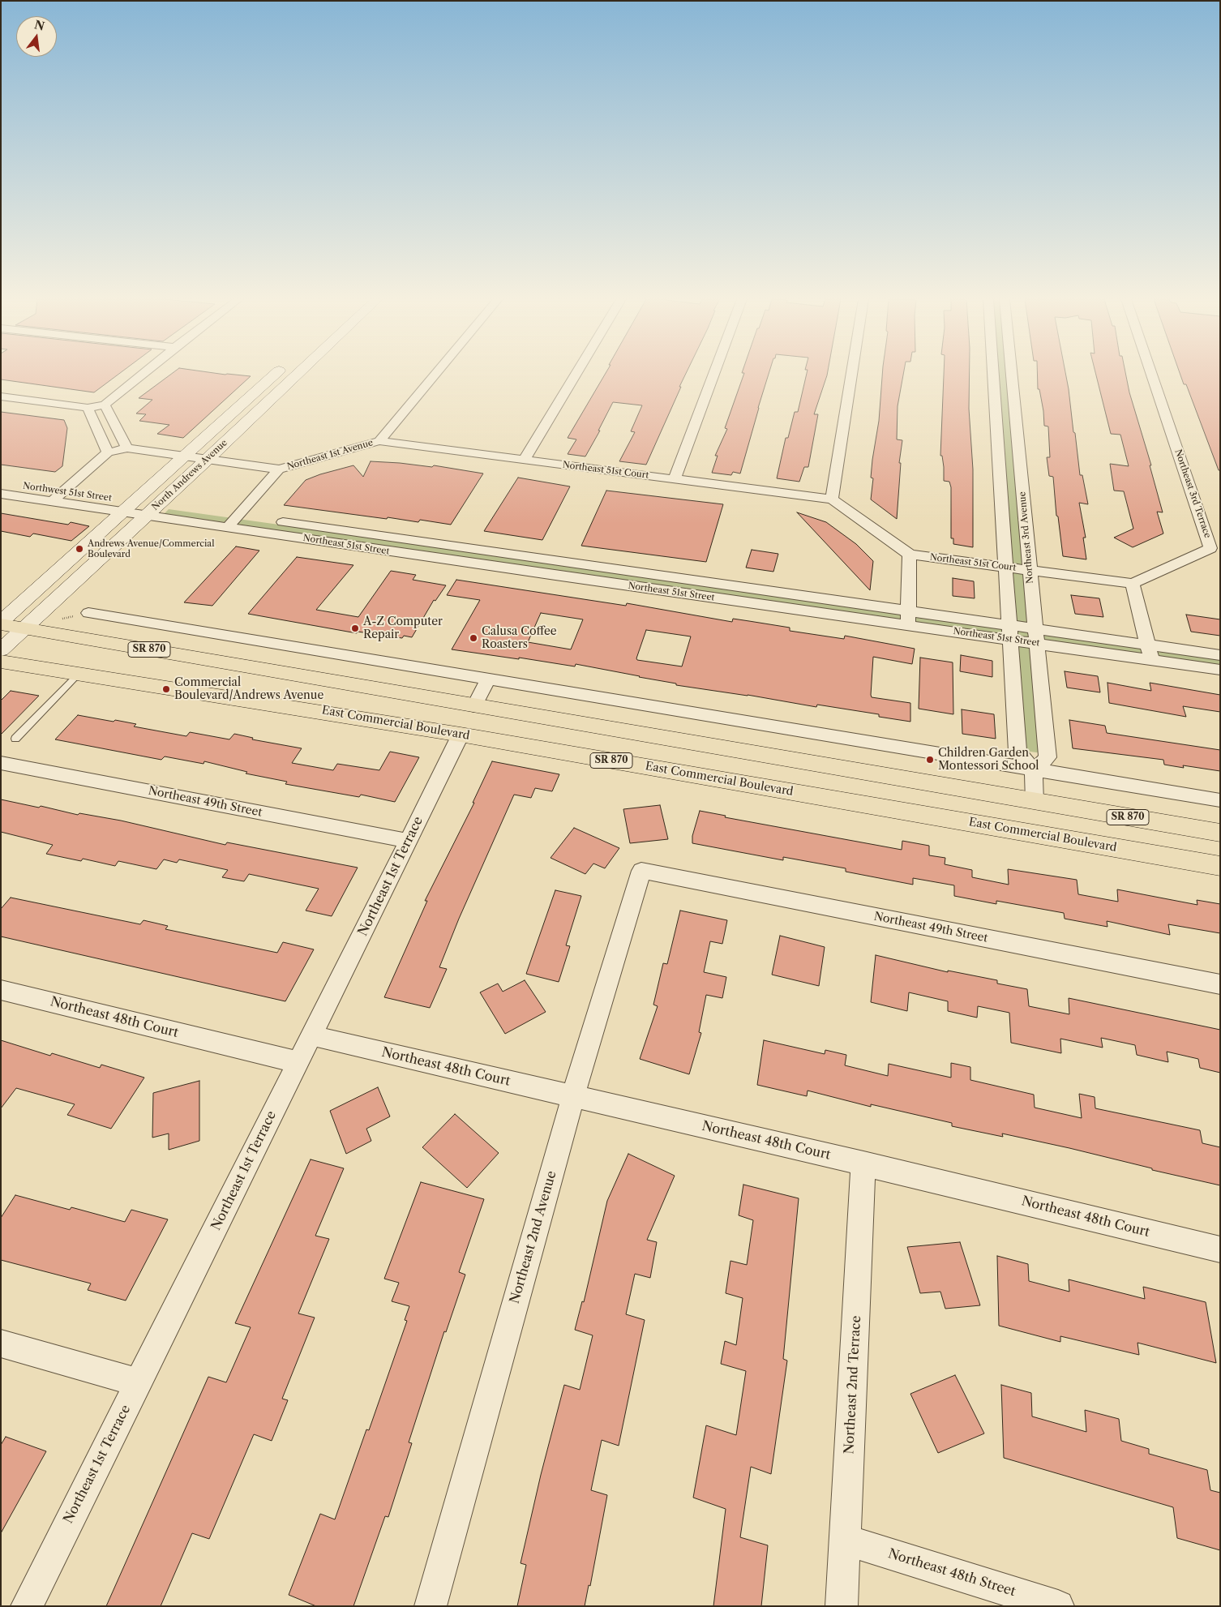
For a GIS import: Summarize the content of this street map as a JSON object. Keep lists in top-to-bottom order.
{
  "streets": {
    "main road": ["North Andrews Avenue", "SR 870", "East Commercial Boulevard"],
    "street": [
      "Northeast 1st Avenue",
      "Northeast 51st Court",
      "Northwest 51st Street",
      "Northeast 3rd Terrace",
      "Northeast 3rd Avenue",
      "Northeast 51st Street",
      "Northeast 49th Street",
      "Northeast 1st Terrace",
      "Northeast 48th Court",
      "Northeast 2nd Avenue",
      "Northeast 2nd Terrace",
      "Northeast 48th Street"
    ]
  },
  "crossings": [
    ["Northeast 1st Avenue", "Northeast 51st Court"],
    ["Northeast 1st Avenue", "Northeast 51st Street"],
    ["Northeast 51st Court", "Northeast 3rd Terrace"],
    ["Northeast 51st Court", "Northeast 3rd Avenue"],
    ["North Andrews Avenue", "Northwest 51st Street"],
    ["North Andrews Avenue", "Northeast 51st Street"],
    ["North Andrews Avenue", "SR 870"],
    ["Northwest 51st Street", "Northeast 51st Street"],
    ["Northeast 3rd Avenue", "Northeast 51st Street"],
    ["East Commercial Boulevard", "Northeast 1st Terrace"],
    ["Northeast 49th Street", "Northeast 1st Terrace"],
    ["Northeast 49th Street", "Northeast 2nd Avenue"],
    ["Northeast 1st Terrace", "Northeast 48th Court"],
    ["Northeast 48th Court", "Northeast 2nd Avenue"],
    ["Northeast 48th Court", "Northeast 2nd Terrace"],
    ["Northeast 2nd Terrace", "Northeast 48th Street"]
  ],
  "places": [
    "Andrews Avenue/Commercial Boulevard",
    "A-Z Computer Repair",
    "Calusa Coffee Roasters",
    "Commercial Boulevard/Andrews Avenue",
    "Children Garden Montessori School"
  ],
  "north": "top"
}
